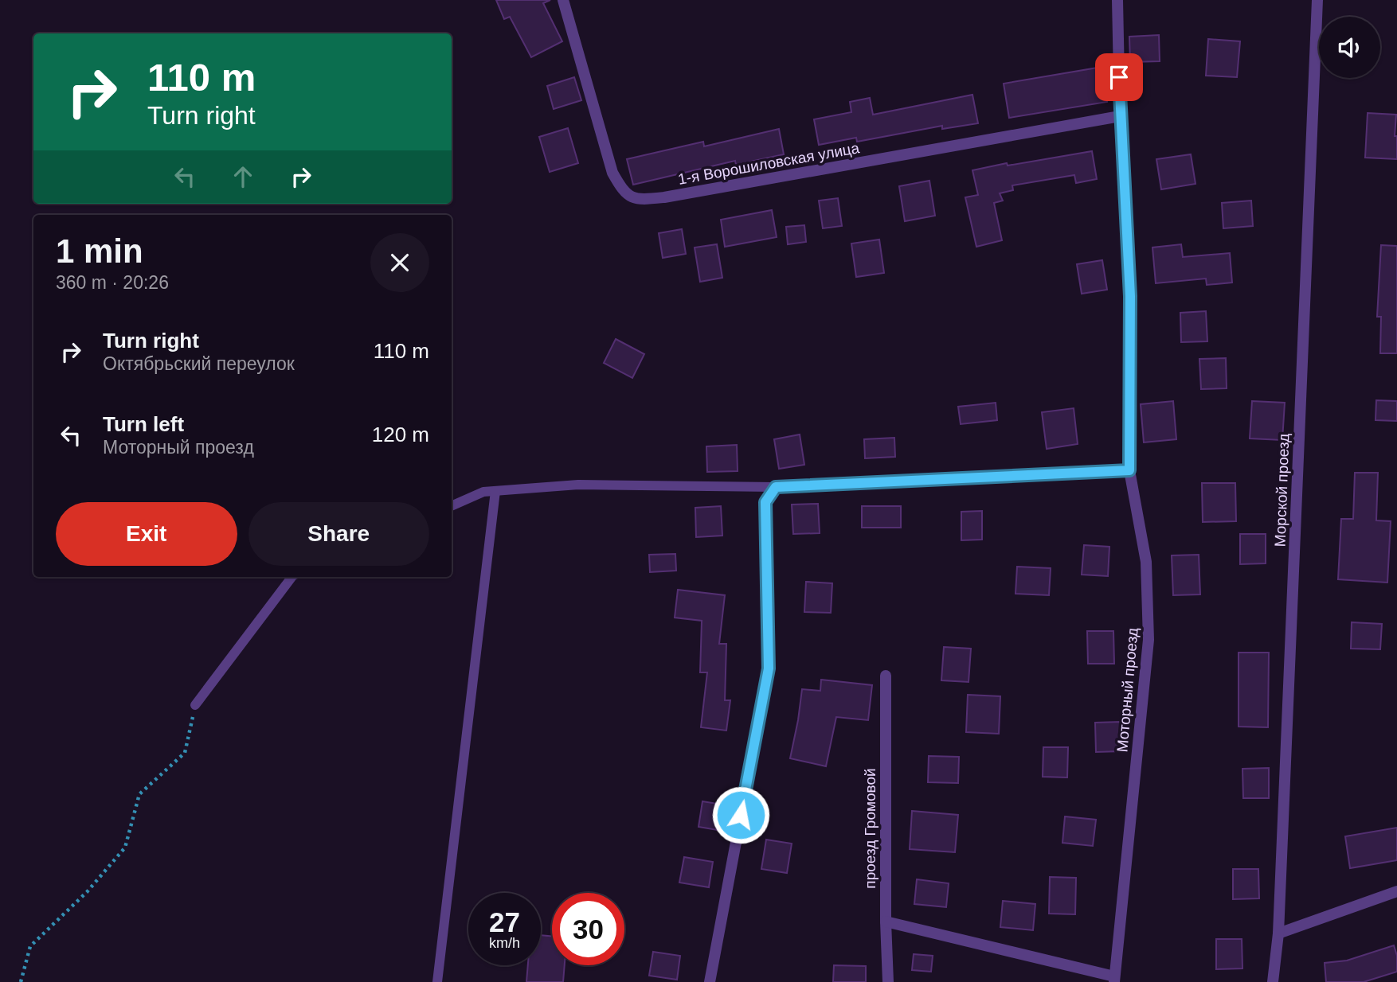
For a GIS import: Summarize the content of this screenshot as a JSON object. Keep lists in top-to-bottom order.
{
  "streets": {
    "street": [
      "1-я Ворошиловская улица",
      "Морской проезд",
      "Моторный проезд",
      "проезд Громовой"
    ]
  },
  "crossings": [
    ["1-я Ворошиловская улица", "Моторный проезд"]
  ],
  "page": {
    "turn": ["110 m", "Turn right"],
    "heading": ["1 min", "360 m · 20:26"],
    "list": [
      {
        "name": "Turn right",
        "note": "Октябрьский переулок",
        "value": "110 m"
      },
      {
        "name": "Turn left",
        "note": "Моторный проезд",
        "value": "120 m"
      }
    ],
    "buttons": ["Exit", "Share"],
    "speed": "27 km/h",
    "limit": "30"
  }
}
